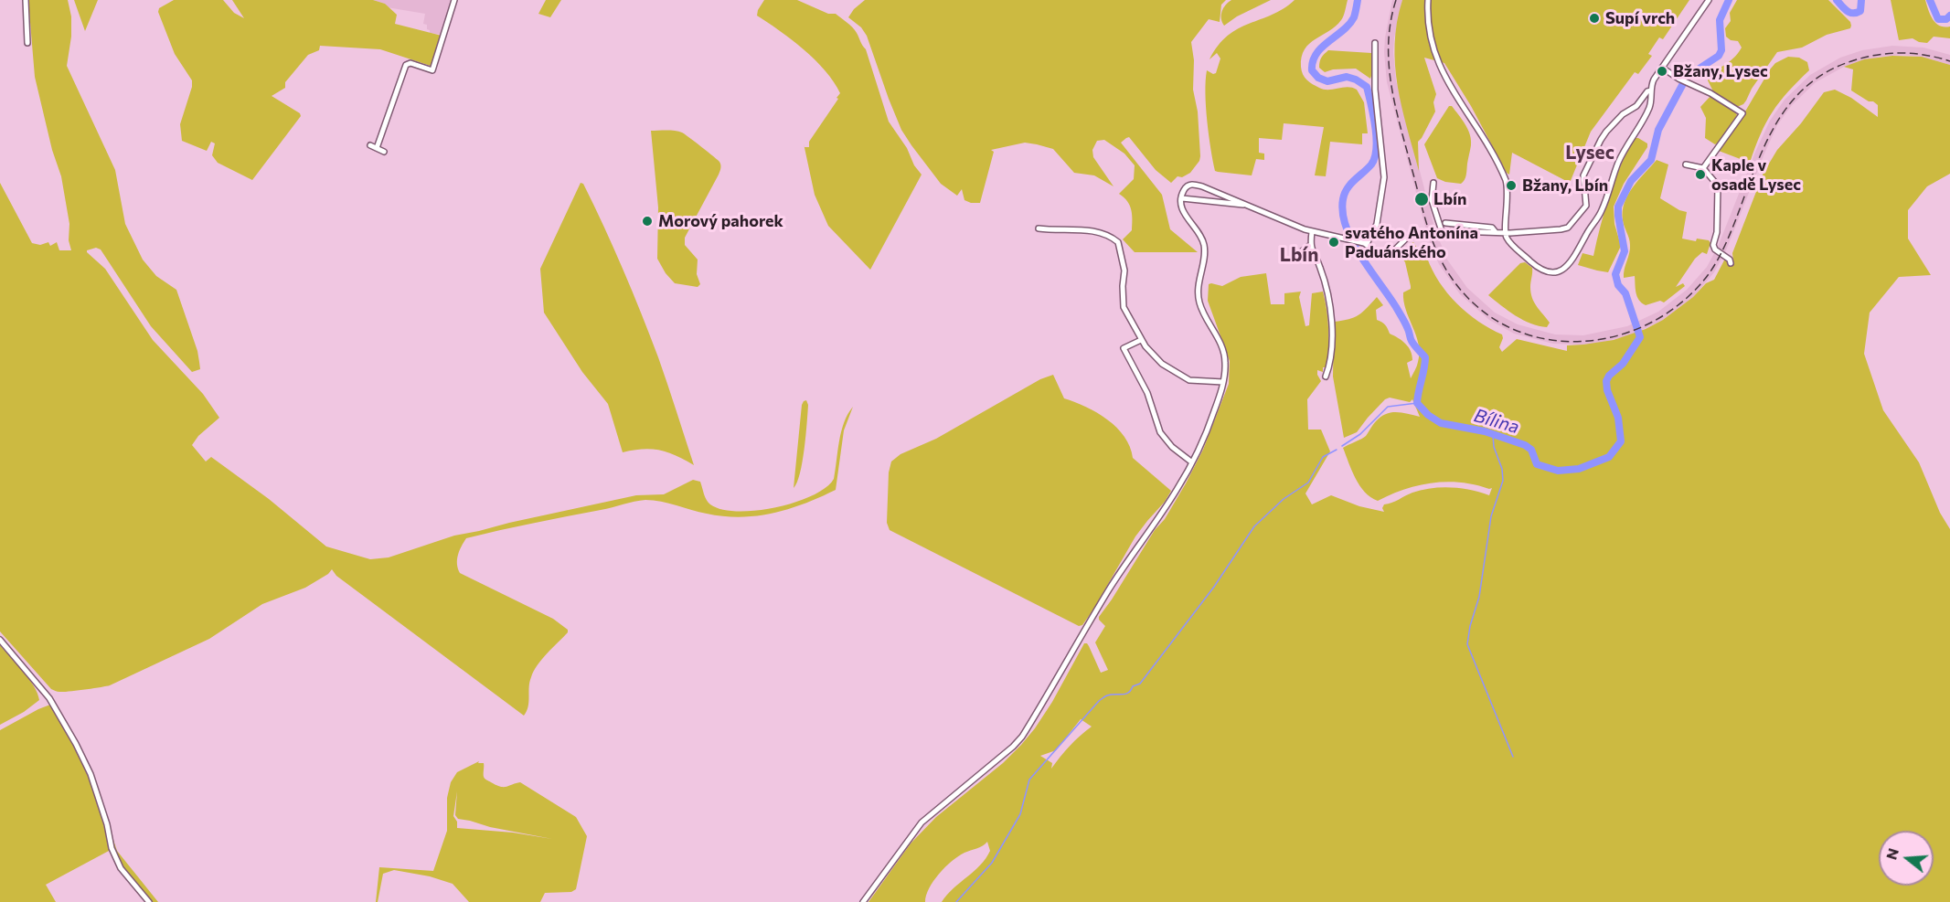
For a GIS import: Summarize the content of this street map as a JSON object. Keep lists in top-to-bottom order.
{
  "districts": ["Lysec", "Lbín"],
  "water": ["Bílina"],
  "places": [
    "Supí vrch",
    "Bžany, Lysec",
    "Kaple v osadě Lysec",
    "Bžany, Lbín",
    "Lbín",
    "Morový pahorek",
    "svatého Antonína Paduánského"
  ],
  "north": "left"
}
